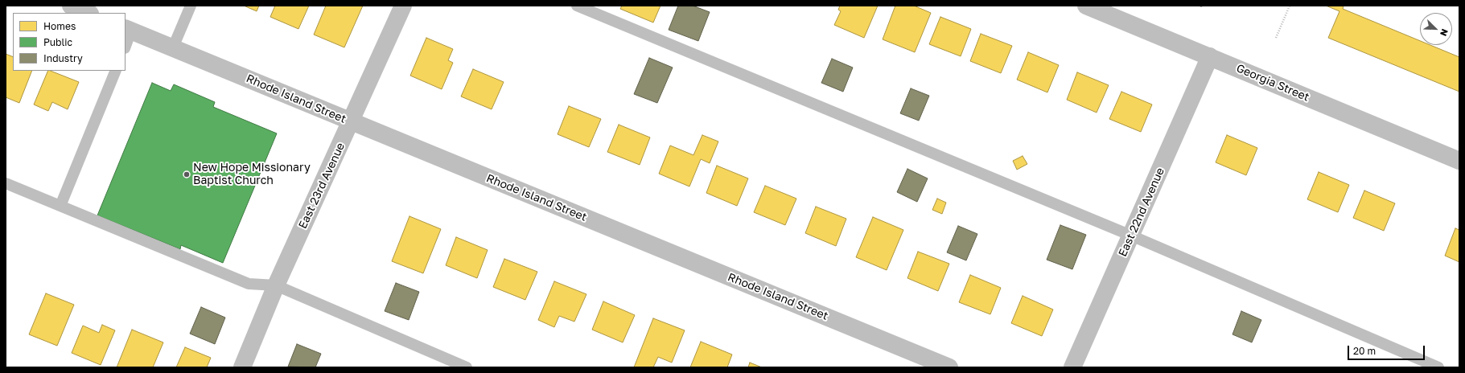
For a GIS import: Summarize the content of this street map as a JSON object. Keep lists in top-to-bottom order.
{
  "streets": {
    "street": [
      "Georgia Street",
      "Rhode Island Street",
      "East 23rd Avenue",
      "East 22nd Avenue"
    ]
  },
  "crossings": [
    ["Georgia Street", "East 22nd Avenue"],
    ["Rhode Island Street", "East 23rd Avenue"]
  ],
  "places": ["New Hope Missionary Baptist Church"],
  "legend": ["Homes", "Public", "Industry"],
  "scale_bar": "20 m",
  "north": "bottom right"
}
